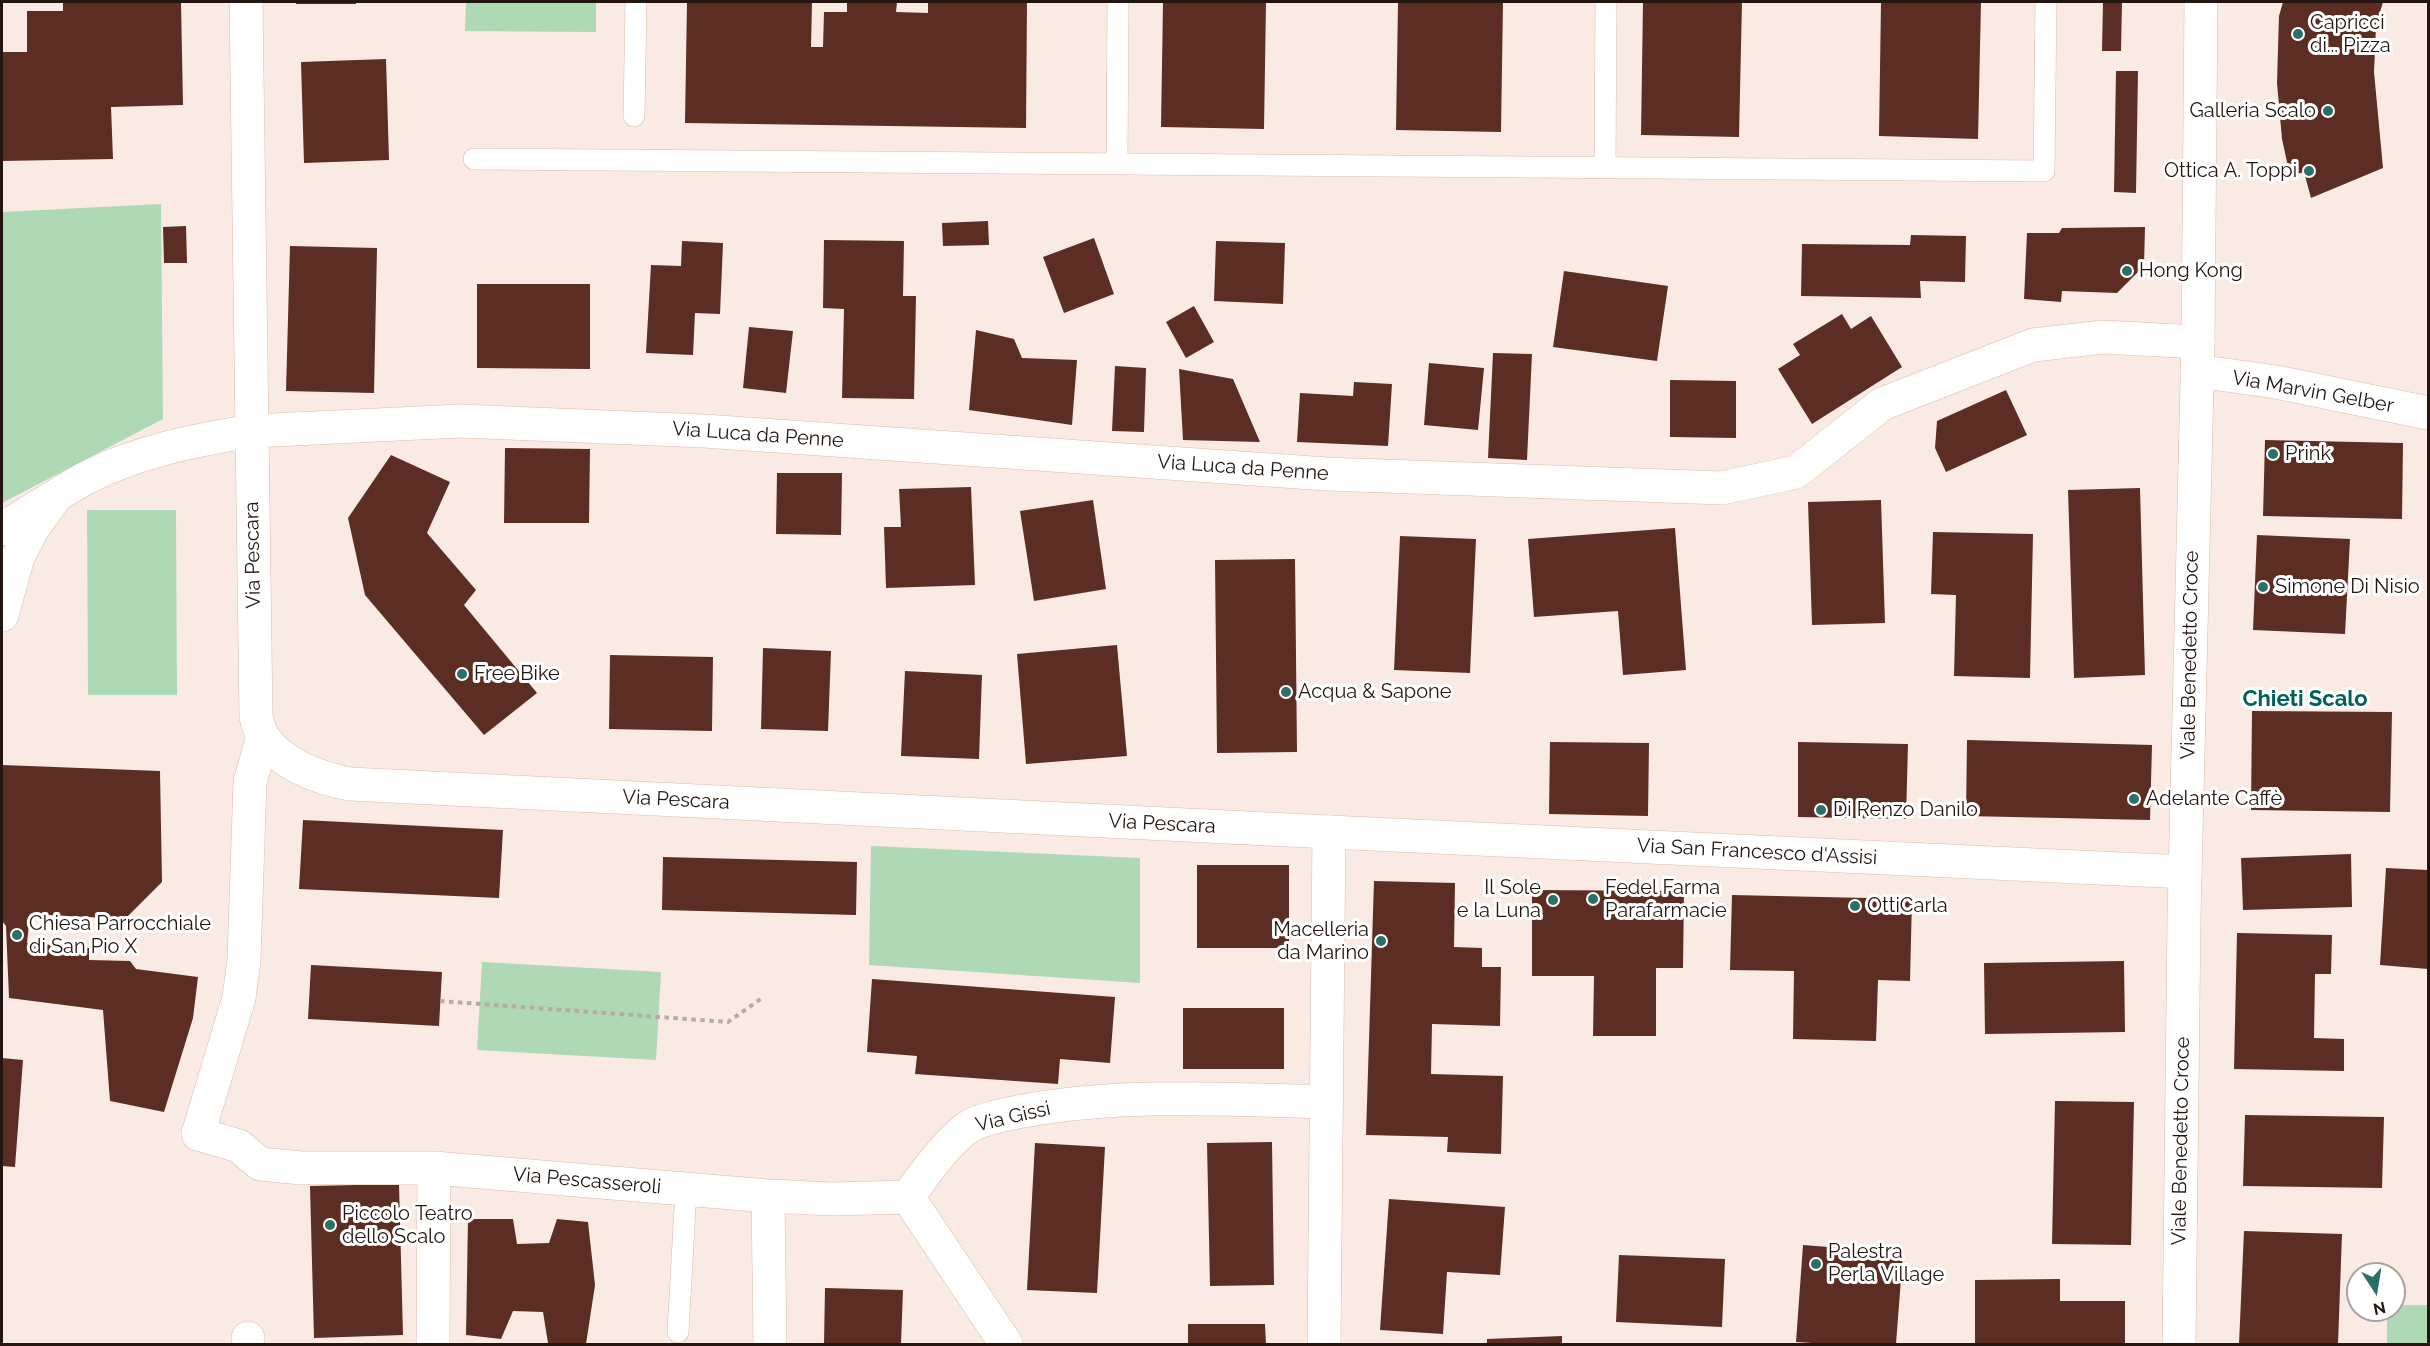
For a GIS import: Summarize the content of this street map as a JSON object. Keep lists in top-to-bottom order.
{
  "streets": {
    "street": [
      "Via Marvin Gelber",
      "Via Luca da Penne",
      "Via Pescara",
      "Viale Benedetto Croce",
      "Via San Francesco d'Assisi",
      "Via Gissi",
      "Via Pescasseroli"
    ]
  },
  "crossings": [
    ["Via Marvin Gelber", "Via Luca da Penne"],
    ["Via Marvin Gelber", "Viale Benedetto Croce"],
    ["Via Luca da Penne", "Via Pescara"],
    ["Via Luca da Penne", "Viale Benedetto Croce"],
    ["Via Pescara", "Via San Francesco d'Assisi"],
    ["Via Pescara", "Via Pescasseroli"],
    ["Viale Benedetto Croce", "Via San Francesco d'Assisi"],
    ["Via Gissi", "Via Pescasseroli"]
  ],
  "districts": ["Chieti Scalo"],
  "places": [
    "Capricci di... Pizza",
    "Galleria Scalo",
    "Ottica A. Toppi",
    "Hong Kong",
    "Prink",
    "Simone Di Nisio",
    "Free Bike",
    "Acqua & Sapone",
    "Adelante Caffè",
    "Di Renzo Danilo",
    "Fedel Farma Parafarmacie",
    "Il Sole e la Luna",
    "OttiCarla",
    "Chiesa Parrocchiale di San Pio X",
    "Macelleria da Marino",
    "Piccolo Teatro dello Scalo",
    "Palestra Perla Village"
  ],
  "north": "bottom"
}
